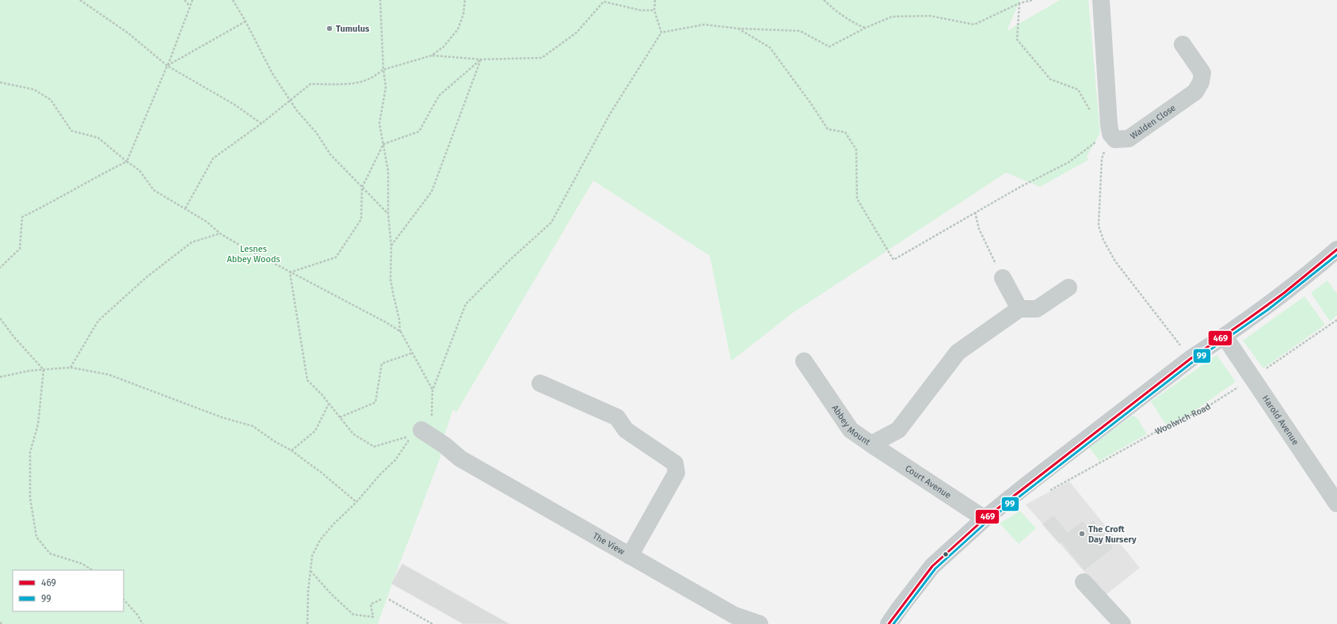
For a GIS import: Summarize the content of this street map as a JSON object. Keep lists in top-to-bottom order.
{
  "streets": {
    "street": [
      "Walden Close",
      "Harold Avenue",
      "Abbey Mount",
      "Court Avenue",
      "The View"
    ],
    "path": ["Woolwich Road"]
  },
  "crossings": [
    ["Woolwich Road", "Harold Avenue"],
    ["Abbey Mount", "Court Avenue"]
  ],
  "parks": ["Lesnes Abbey Woods"],
  "places": ["Tumulus", "The Croft Day Nursery"],
  "lines": ["transit line 469", "transit line 99"],
  "legend": ["469", "99"]
}
